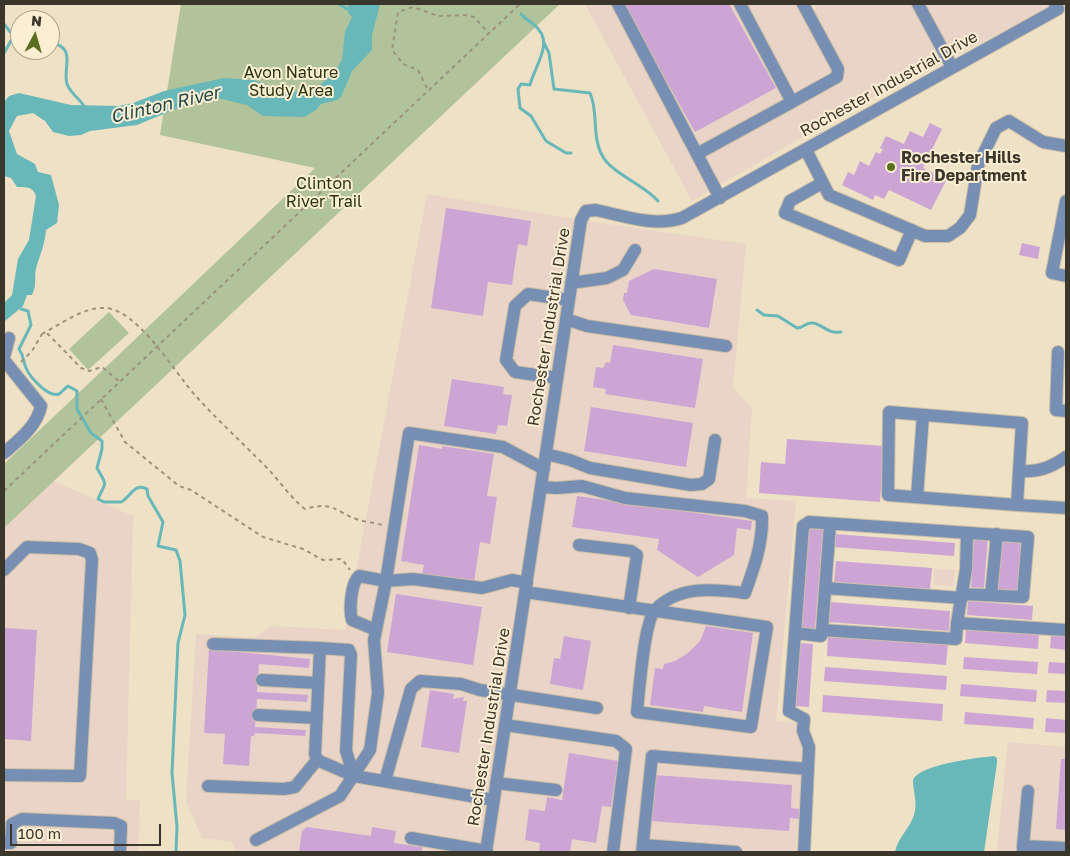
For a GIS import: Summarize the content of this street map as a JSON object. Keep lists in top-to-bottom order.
{
  "streets": {
    "street": ["Rochester Industrial Drive"]
  },
  "water": ["Clinton River"],
  "parks": ["Avon Nature Study Area", "Clinton River Trail"],
  "places": ["Rochester Hills Fire Department"],
  "scale_bar": "100 m",
  "north": "top"
}
